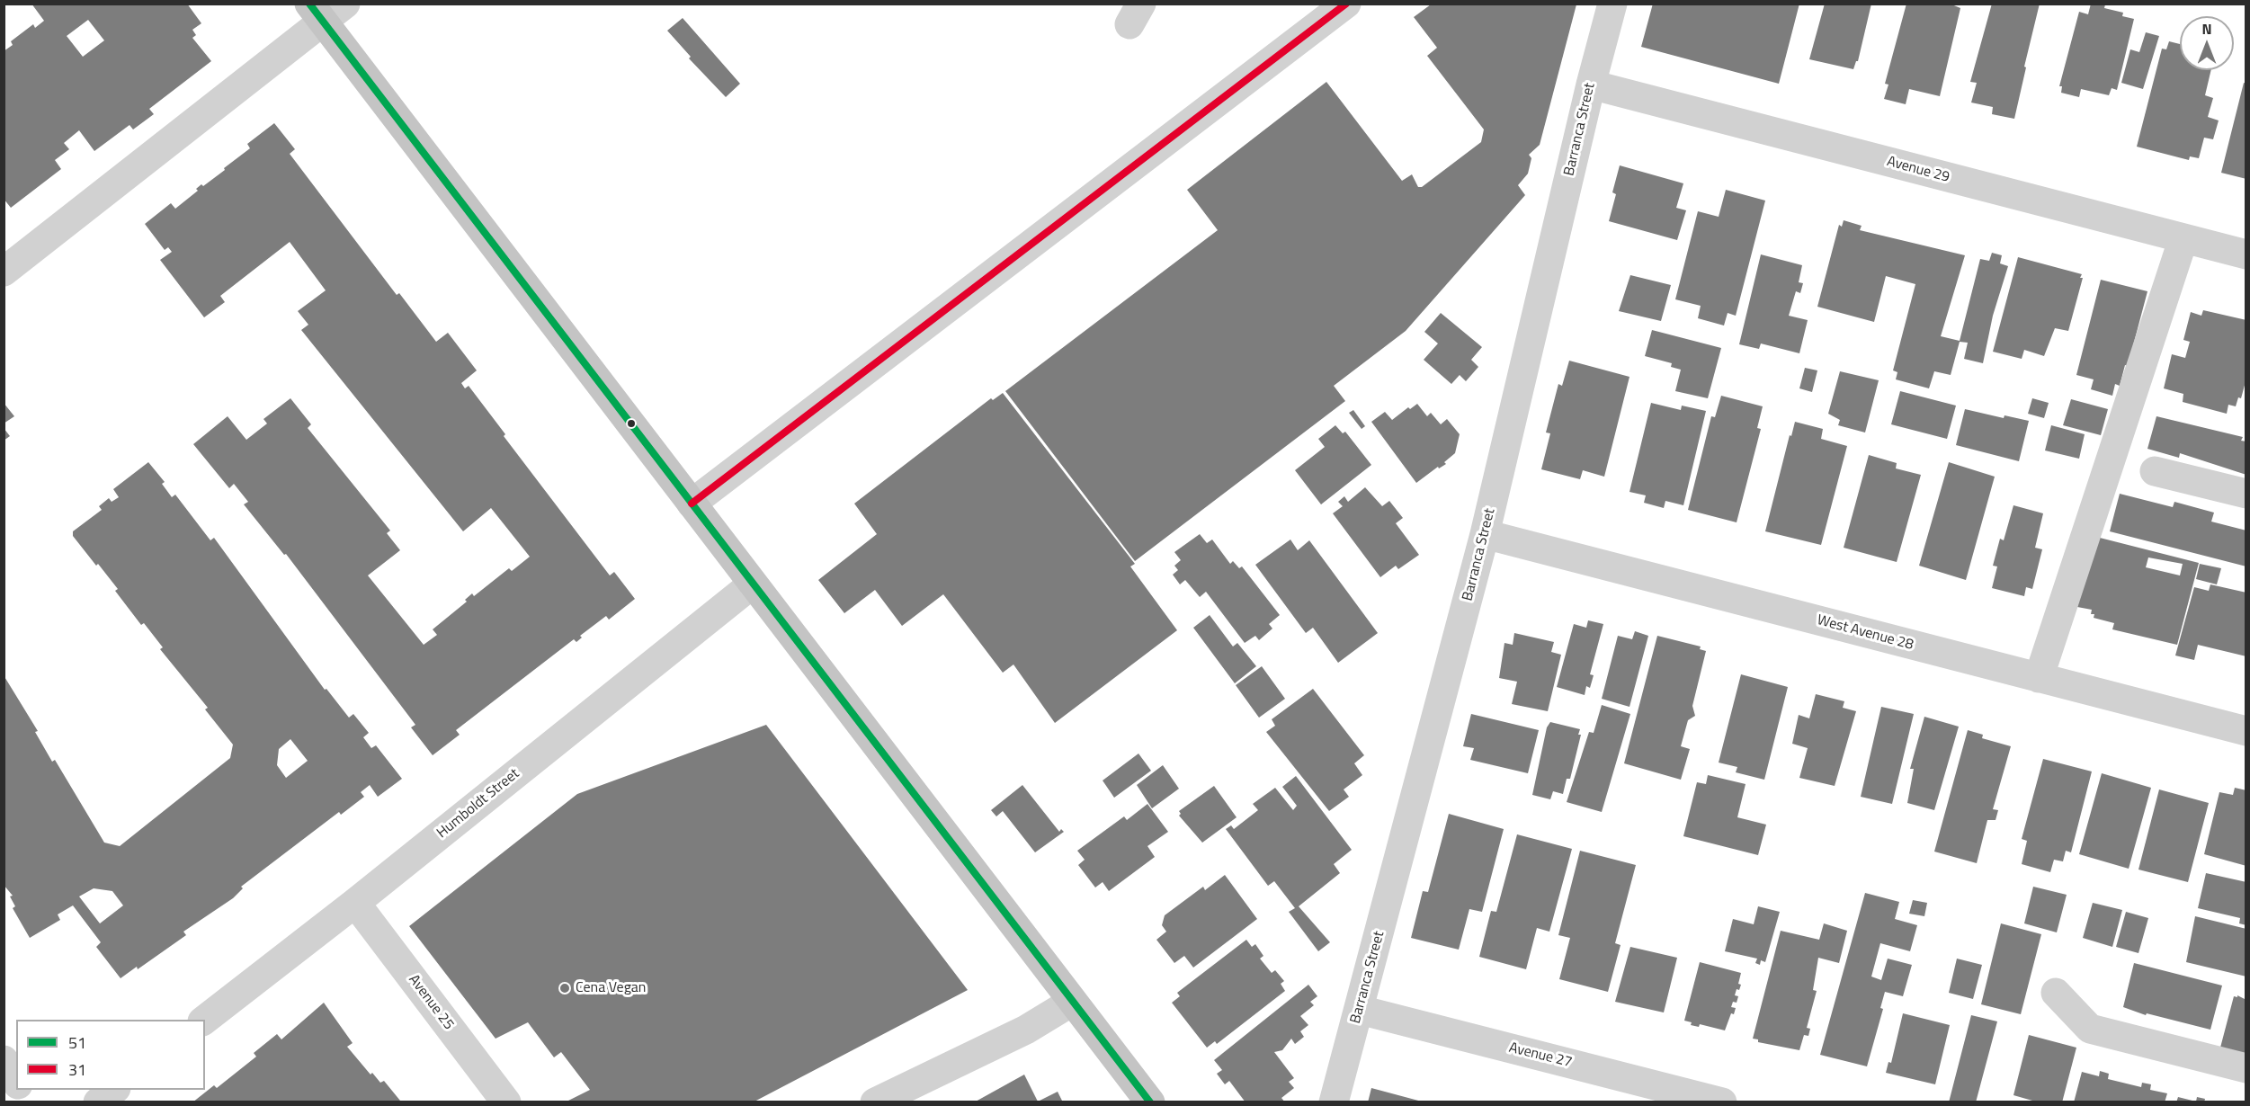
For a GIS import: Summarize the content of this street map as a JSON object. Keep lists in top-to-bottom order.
{
  "streets": {
    "street": [
      "Barranca Street",
      "Avenue 29",
      "West Avenue 28",
      "Humboldt Street",
      "Avenue 25",
      "Avenue 27"
    ]
  },
  "crossings": [
    ["Barranca Street", "Avenue 29"],
    ["Barranca Street", "West Avenue 28"],
    ["Barranca Street", "Avenue 27"],
    ["Humboldt Street", "Avenue 25"]
  ],
  "places": ["Cena Vegan"],
  "lines": ["transit line 51", "transit line 31"],
  "legend": ["51", "31"],
  "north": "top"
}
